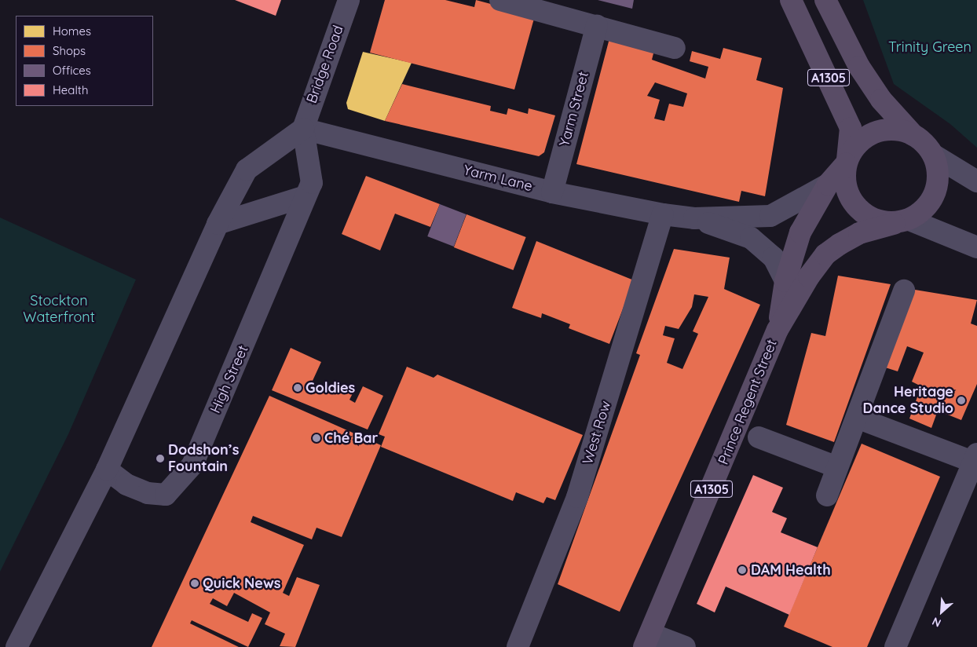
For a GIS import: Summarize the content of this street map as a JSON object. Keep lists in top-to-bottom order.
{
  "streets": {
    "main road": ["A1305", "Prince Regent Street"],
    "street": [
      "Bridge Road",
      "Yarm Street",
      "Yarm Lane",
      "High Street",
      "West Row"
    ]
  },
  "crossings": [
    ["Bridge Road", "Yarm Lane"],
    ["Bridge Road", "High Street"],
    ["A1305", "Prince Regent Street"],
    ["Yarm Street", "Yarm Lane"],
    ["Yarm Lane", "High Street"],
    ["Yarm Lane", "Prince Regent Street"],
    ["Yarm Lane", "West Row"]
  ],
  "parks": ["Trinity Green", "Stockton Waterfront"],
  "places": [
    "Goldies",
    "Heritage Dance Studio",
    "Ché Bar",
    "Dodshon’s Fountain",
    "DAM Health",
    "Quick News"
  ],
  "legend": [
    "Homes",
    "Shops",
    "Offices",
    "Health"
  ],
  "north": "bottom left"
}
